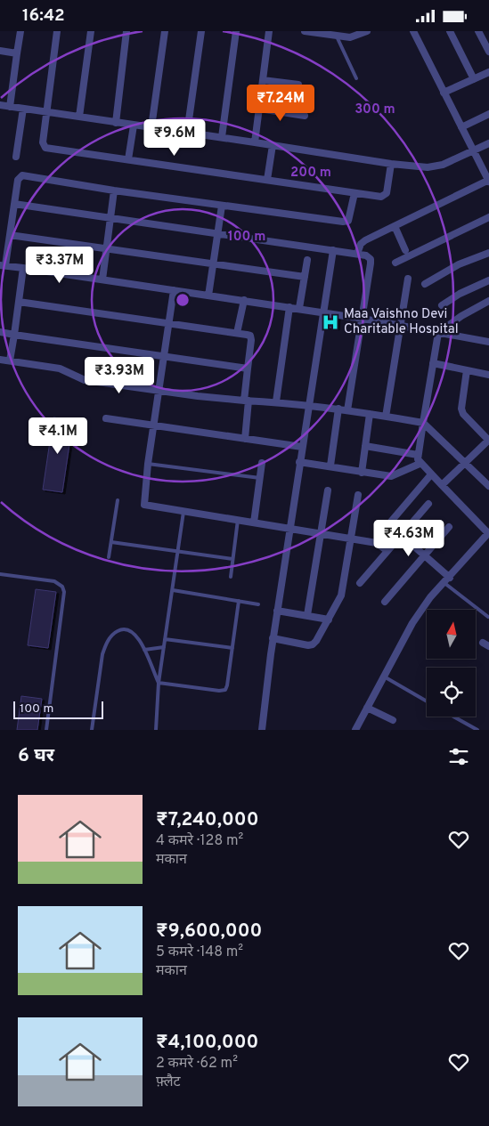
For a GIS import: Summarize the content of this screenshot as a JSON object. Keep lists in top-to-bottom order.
{
  "places": {
    "hospital": ["Maa Vaishno Devi Charitable Hospital"]
  },
  "scale_bar": "100 m",
  "north": "top",
  "page": {
    "status": "16:42",
    "price": [
      "₹7.24M",
      "₹9.6M",
      "₹3.37M",
      "₹3.93M",
      "₹4.1M",
      "₹4.63M"
    ],
    "scale": "100 m",
    "heading": "6 घर",
    "list": [
      {
        "name": "₹7,240,000",
        "note": "4 कमरे · 128 m² · मकान"
      },
      {
        "name": "₹9,600,000",
        "note": "5 कमरे · 148 m² · मकान"
      },
      {
        "name": "₹4,100,000",
        "note": "2 कमरे · 62 m² · फ़्लैट"
      }
    ]
  },
  "rings": ["300 m", "200 m", "100 m"]
}
